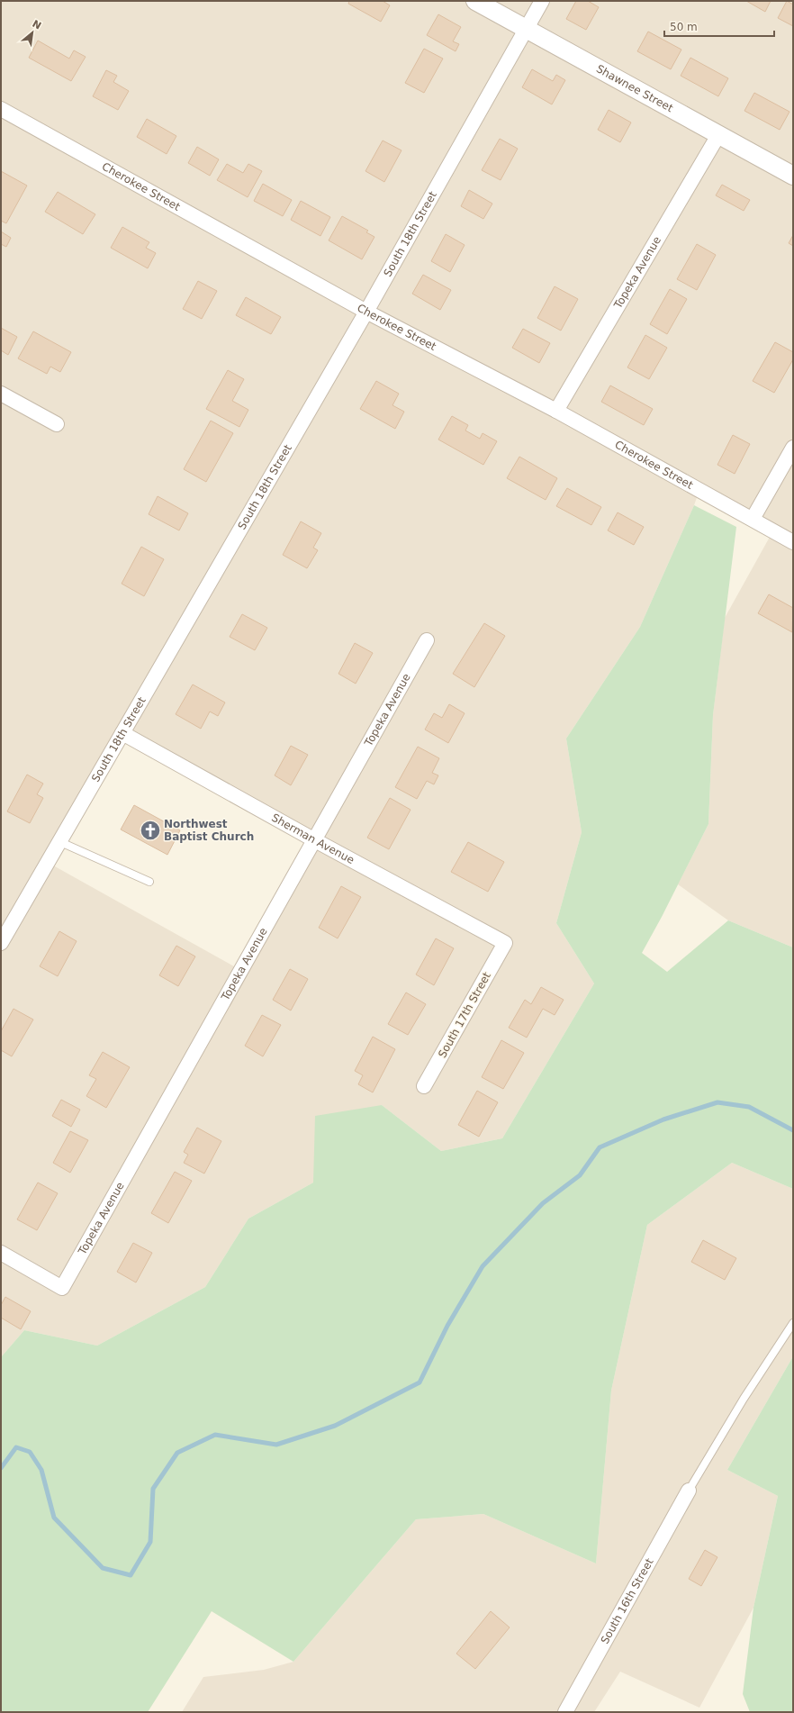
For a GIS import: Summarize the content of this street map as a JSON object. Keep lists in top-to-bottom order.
{
  "streets": {
    "street": [
      "Shawnee Street",
      "Cherokee Street",
      "South 18th Street",
      "Topeka Avenue",
      "Sherman Avenue",
      "South 17th Street",
      "South 16th Street"
    ]
  },
  "crossings": [
    ["Shawnee Street", "South 18th Street"],
    ["Shawnee Street", "Topeka Avenue"],
    ["Cherokee Street", "South 18th Street"],
    ["Cherokee Street", "Topeka Avenue"],
    ["South 18th Street", "Sherman Avenue"],
    ["Topeka Avenue", "Sherman Avenue"],
    ["Sherman Avenue", "South 17th Street"]
  ],
  "places": {
    "church": ["Northwest Baptist Church"]
  },
  "scale_bar": "50 m",
  "north": "top right"
}
